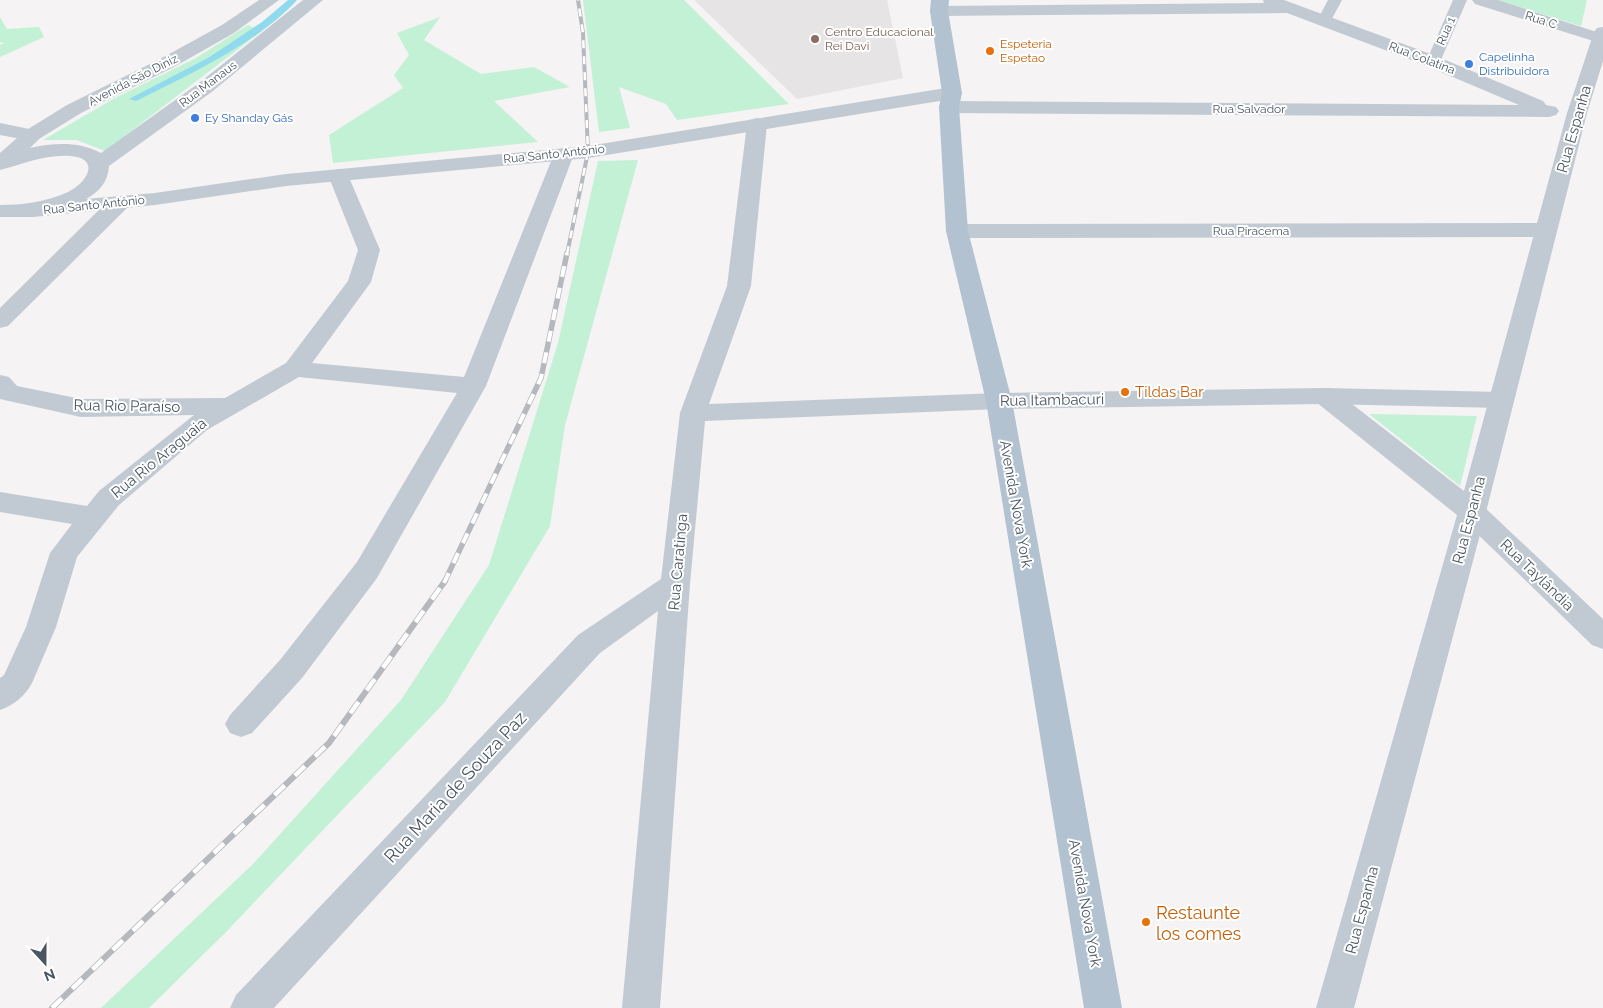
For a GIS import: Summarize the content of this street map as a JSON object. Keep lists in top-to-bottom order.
{
  "streets": {
    "main road": ["Avenida Nova York"],
    "street": [
      "Rua C",
      "Rua Colatina",
      "Avenida São Diniz",
      "Rua Manaus",
      "Rua Salvador",
      "Rua Espanha",
      "Rua Santo Antônio",
      "Rua Piracema",
      "Rua Itambacuri",
      "Rua Rio Paraíso",
      "Rua Rio Araguaia",
      "Rua Caratinga",
      "Rua Taylândia",
      "Rua Maria de Souza Paz"
    ],
    "lane": ["Rua 1"]
  },
  "crossings": [
    ["Rua C", "Rua Espanha"],
    ["Rua 1", "Rua Colatina"],
    ["Rua Colatina", "Rua Salvador"],
    ["Rua Colatina", "Rua Espanha"],
    ["Rua Manaus", "Rua Santo Antônio"],
    ["Rua Salvador", "Rua Santo Antônio"],
    ["Rua Salvador", "Avenida Nova York"],
    ["Rua Espanha", "Rua Piracema"],
    ["Rua Espanha", "Rua Itambacuri"],
    ["Rua Espanha", "Rua Taylândia"],
    ["Rua Santo Antônio", "Rua Rio Araguaia"],
    ["Rua Santo Antônio", "Avenida Nova York"],
    ["Rua Santo Antônio", "Rua Caratinga"],
    ["Rua Piracema", "Avenida Nova York"],
    ["Rua Itambacuri", "Avenida Nova York"],
    ["Rua Itambacuri", "Rua Caratinga"],
    ["Rua Itambacuri", "Rua Taylândia"],
    ["Rua Rio Paraíso", "Rua Rio Araguaia"],
    ["Rua Caratinga", "Rua Maria de Souza Paz"]
  ],
  "places": [
    "Centro Educacional Rei Davi",
    "Espeteria Espetao",
    "Capelinha Distribuidora",
    "Ey Shanday Gás",
    "Tildas Bar",
    "Restaunte los comes"
  ],
  "north": "bottom"
}
